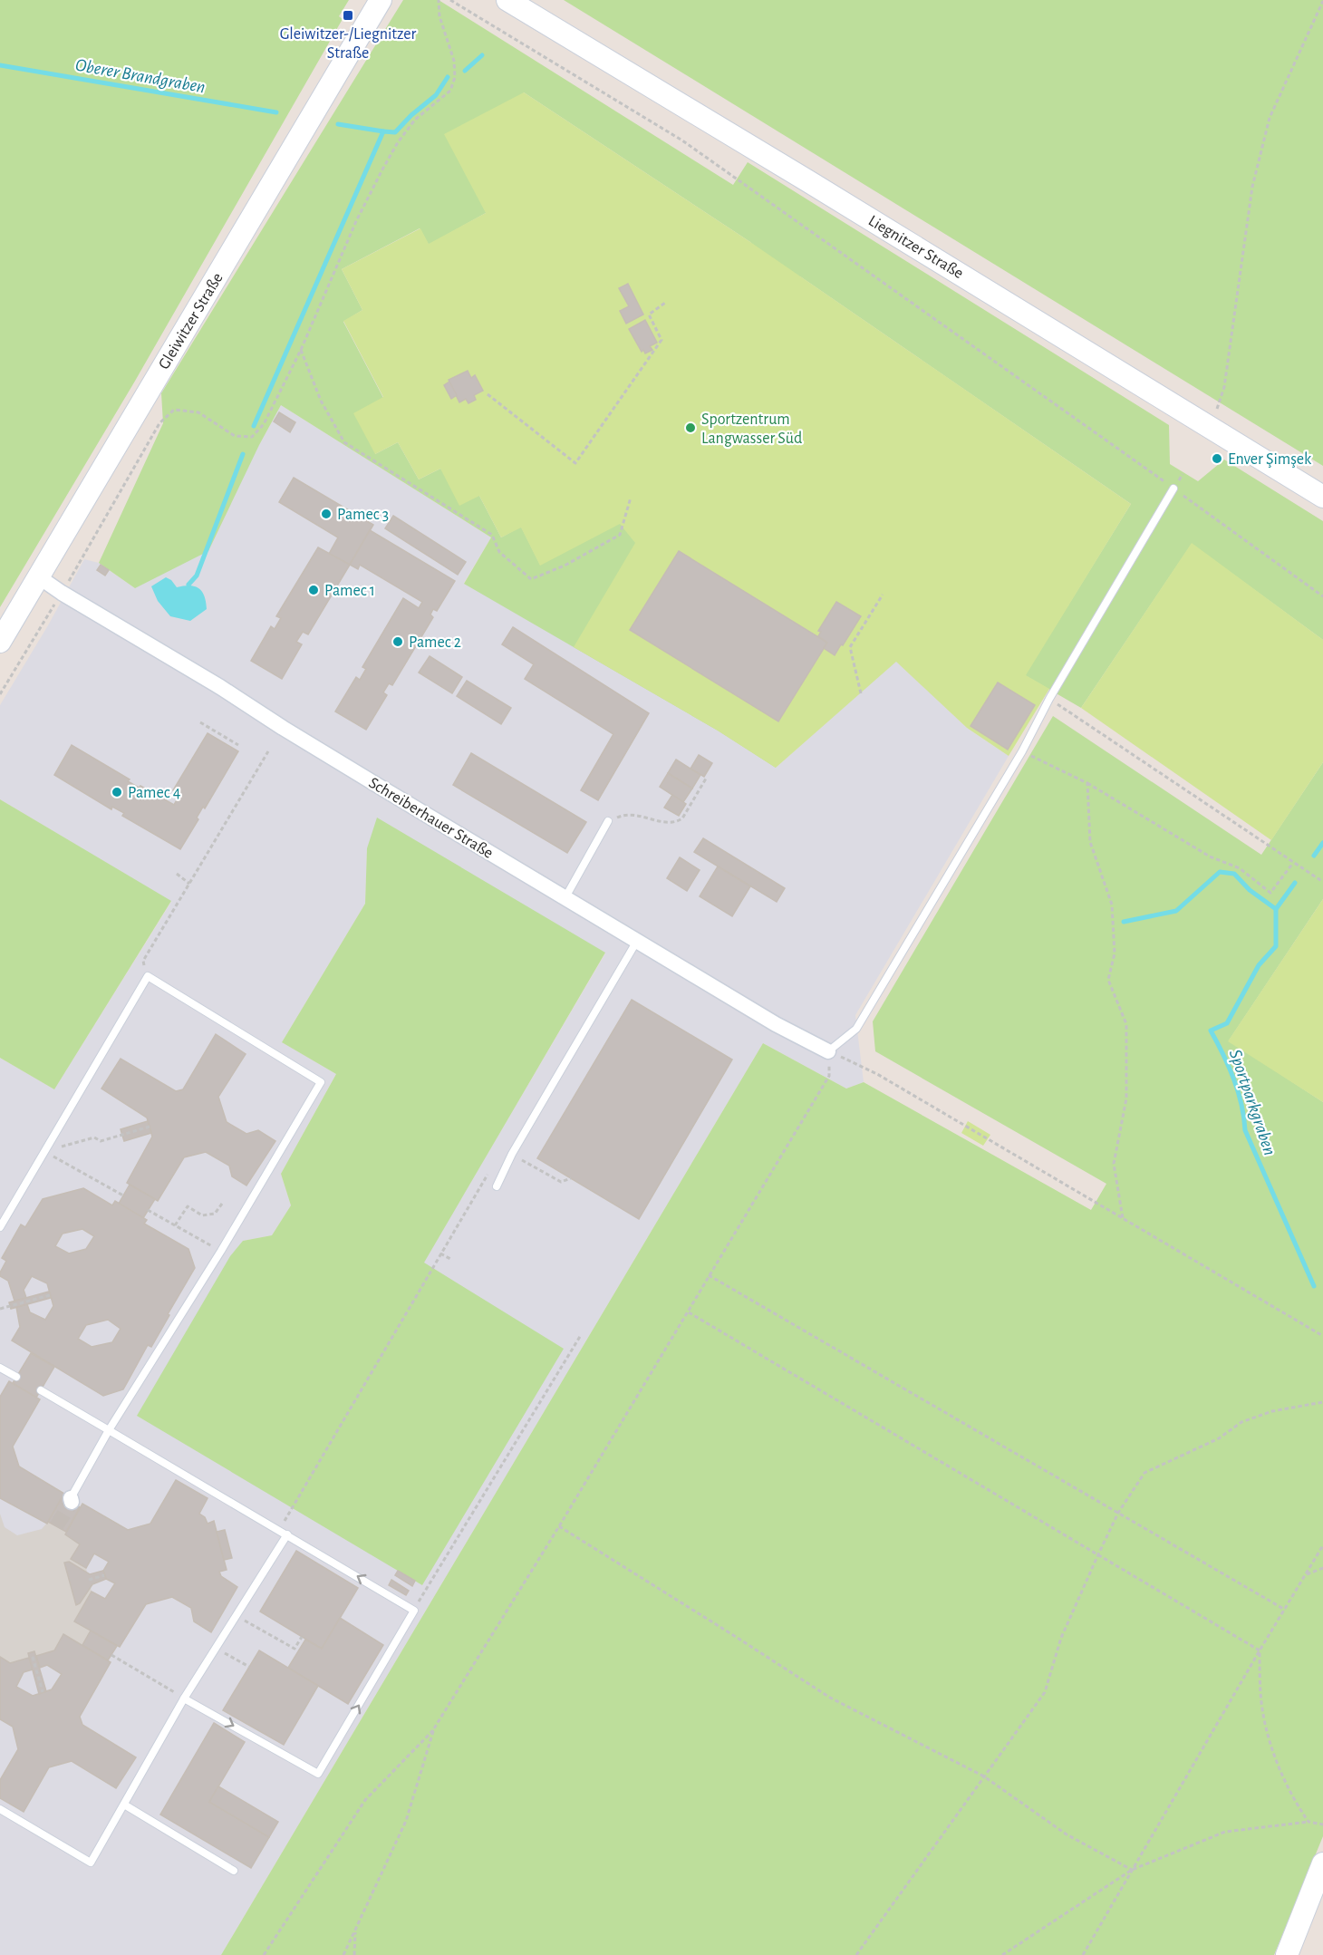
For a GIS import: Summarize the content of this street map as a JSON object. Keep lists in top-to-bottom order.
{
  "streets": {
    "main road": ["Liegnitzer Straße", "Gleiwitzer Straße"],
    "street": ["Schreiberhauer Straße"]
  },
  "crossings": [
    ["Gleiwitzer Straße", "Schreiberhauer Straße"]
  ],
  "water": ["Oberer Brandgraben", "Sportparkgraben"],
  "places": {
    "transit": ["Gleiwitzer-/Liegnitzer Straße"],
    "other": [
      "Sportzentrum Langwasser Süd",
      "Enver Şimşek",
      "Pamec 3",
      "Pamec 1",
      "Pamec 2",
      "Pamec 4"
    ]
  }
}
